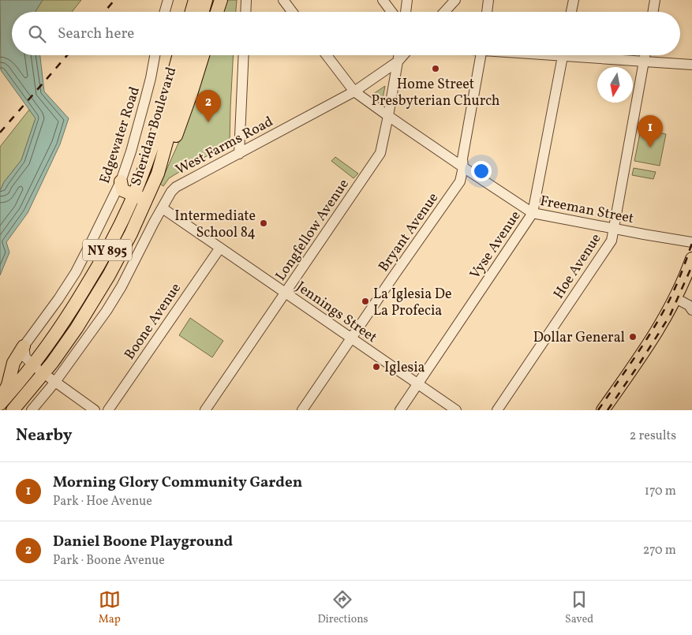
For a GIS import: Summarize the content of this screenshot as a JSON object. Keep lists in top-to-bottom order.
{
  "streets": {
    "main road": ["Sheridan Boulevard", "NY 895"],
    "street": [
      "Edgewater Road",
      "West Farms Road",
      "Freeman Street",
      "Longfellow Avenue",
      "Bryant Avenue",
      "Vyse Avenue",
      "Hoe Avenue",
      "Jennings Street",
      "Boone Avenue"
    ]
  },
  "crossings": [
    ["West Farms Road", "Freeman Street"],
    ["West Farms Road", "Longfellow Avenue"],
    ["West Farms Road", "Jennings Street"],
    ["Freeman Street", "Longfellow Avenue"],
    ["Freeman Street", "Bryant Avenue"],
    ["Freeman Street", "Vyse Avenue"],
    ["Freeman Street", "Hoe Avenue"],
    ["Longfellow Avenue", "Jennings Street"],
    ["Bryant Avenue", "Jennings Street"],
    ["Vyse Avenue", "Jennings Street"],
    ["Jennings Street", "Boone Avenue"]
  ],
  "places": [
    "Home Street Presbyterian Church",
    "Intermediate School 84",
    "La Iglesia De La Profecia",
    "Dollar General",
    "Iglesia"
  ],
  "north": "bottom",
  "page": {
    "search": "Search here",
    "pins": ["2", "1"],
    "heading": ["Nearby", "2 results"],
    "list": [
      {
        "mark": "1",
        "name": "Morning Glory Community Garden",
        "note": "Park · Hoe Avenue",
        "value": "170 m"
      },
      {
        "mark": "2",
        "name": "Daniel Boone Playground",
        "note": "Park · Boone Avenue",
        "value": "270 m"
      }
    ],
    "nav": ["Map", "Directions", "Saved"]
  }
}
